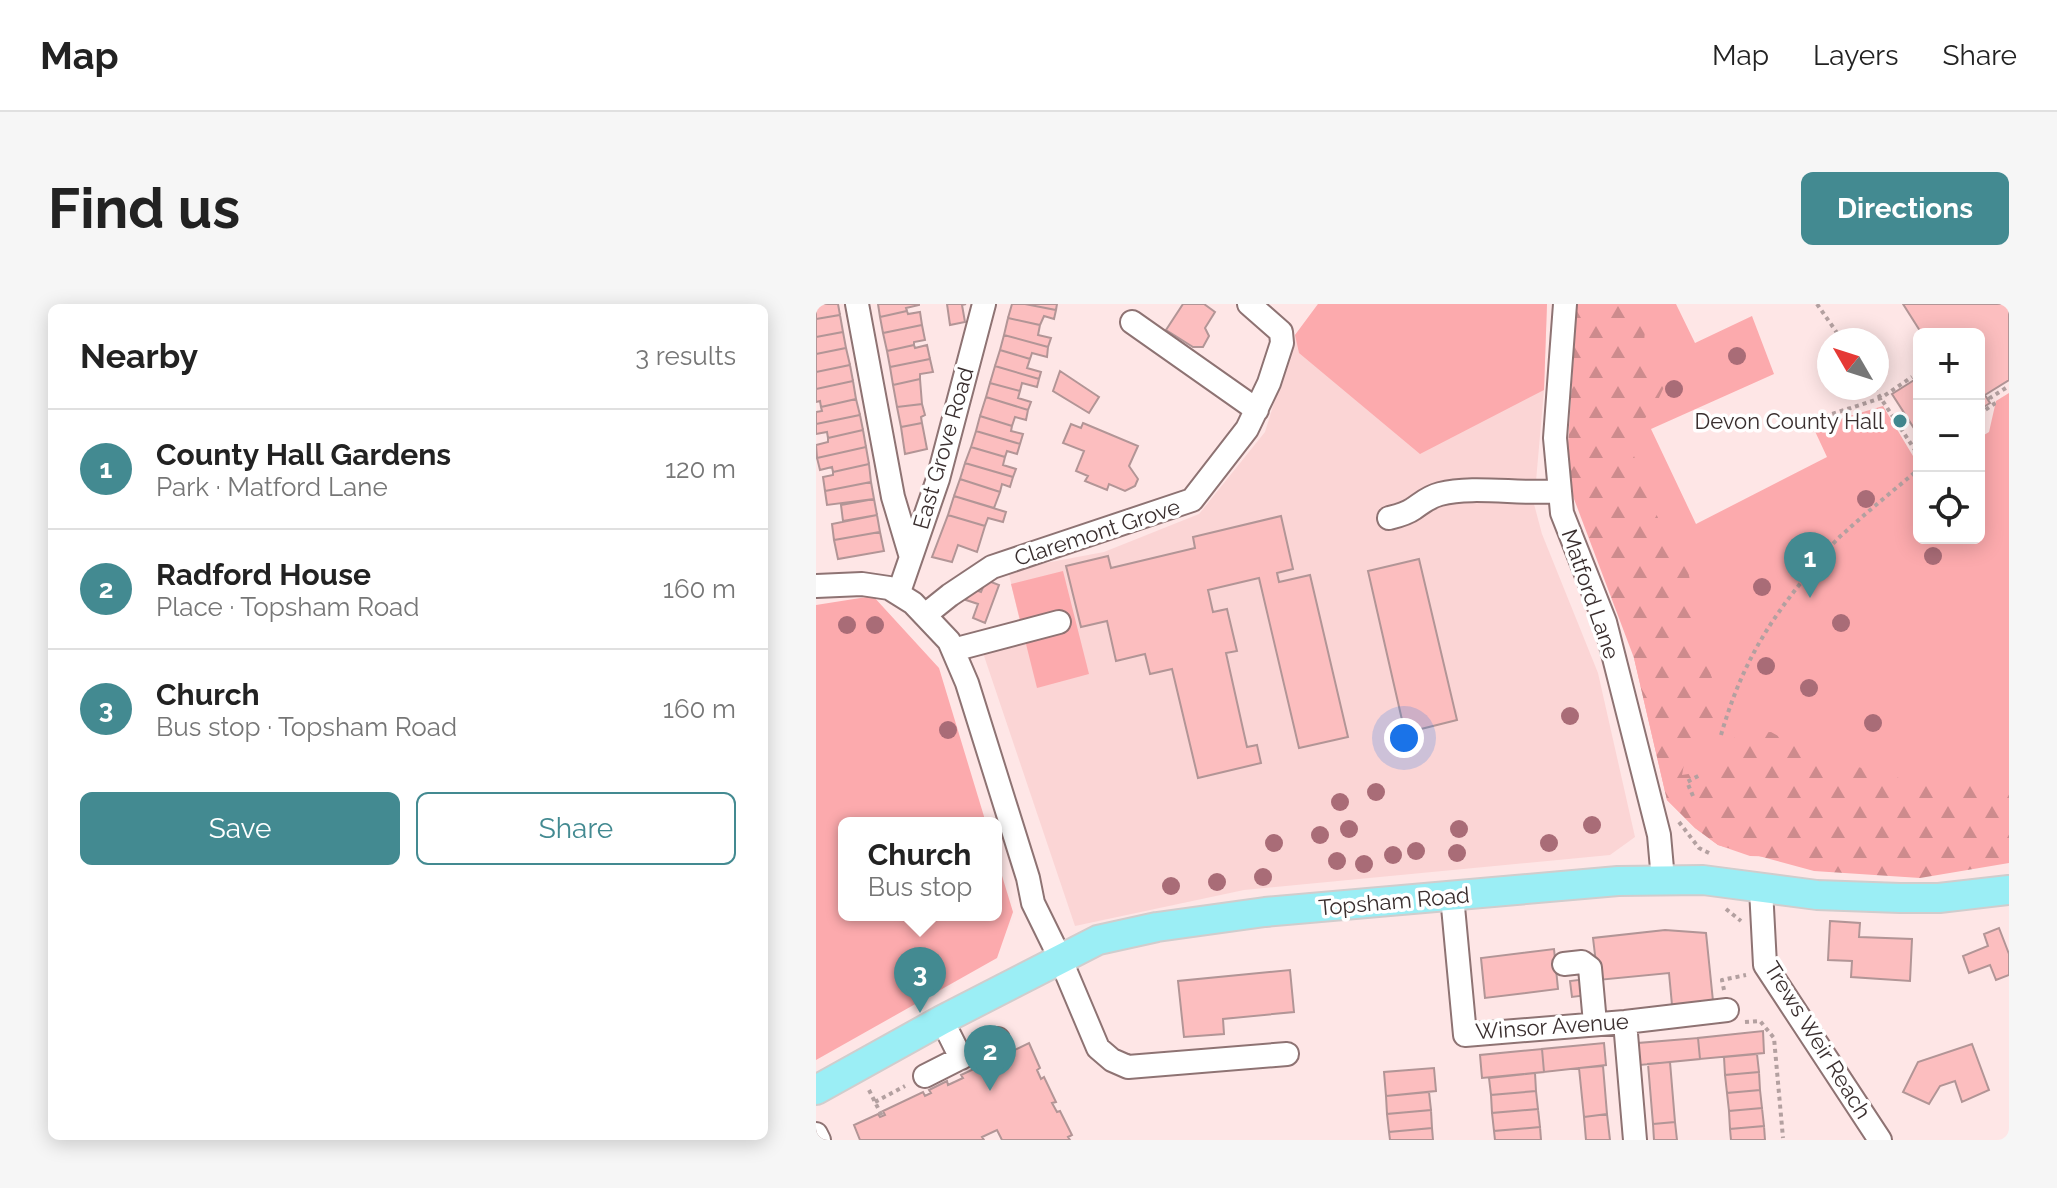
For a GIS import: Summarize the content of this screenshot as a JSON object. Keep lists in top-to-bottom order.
{
  "streets": {
    "main road": ["Topsham Road"],
    "street": [
      "East Grove Road",
      "Claremont Grove",
      "Matford Lane",
      "Winsor Avenue",
      "Trews Weir Reach"
    ]
  },
  "crossings": [
    ["Matford Lane", "Topsham Road"],
    ["Topsham Road", "Winsor Avenue"],
    ["Topsham Road", "Trews Weir Reach"]
  ],
  "places": ["Devon County Hall"],
  "north": "top left",
  "page": {
    "header": "Map",
    "nav": ["Map", "Layers", "Share"],
    "buttons": [
      "Directions",
      ["Save", "Share"]
    ],
    "title": "Find us",
    "heading": ["Nearby", "3 results"],
    "map_buttons": ["+", "−"],
    "list": [
      {
        "mark": "1",
        "name": "County Hall Gardens",
        "note": "Park · Matford Lane",
        "value": "120 m"
      },
      {
        "mark": "2",
        "name": "Radford House",
        "note": "Place · Topsham Road",
        "value": "160 m"
      },
      {
        "mark": "3",
        "name": "Church",
        "note": "Bus stop · Topsham Road",
        "value": "160 m"
      }
    ],
    "pins": ["1", "3", "2"],
    "popup": ["Church", "Bus stop"]
  }
}
